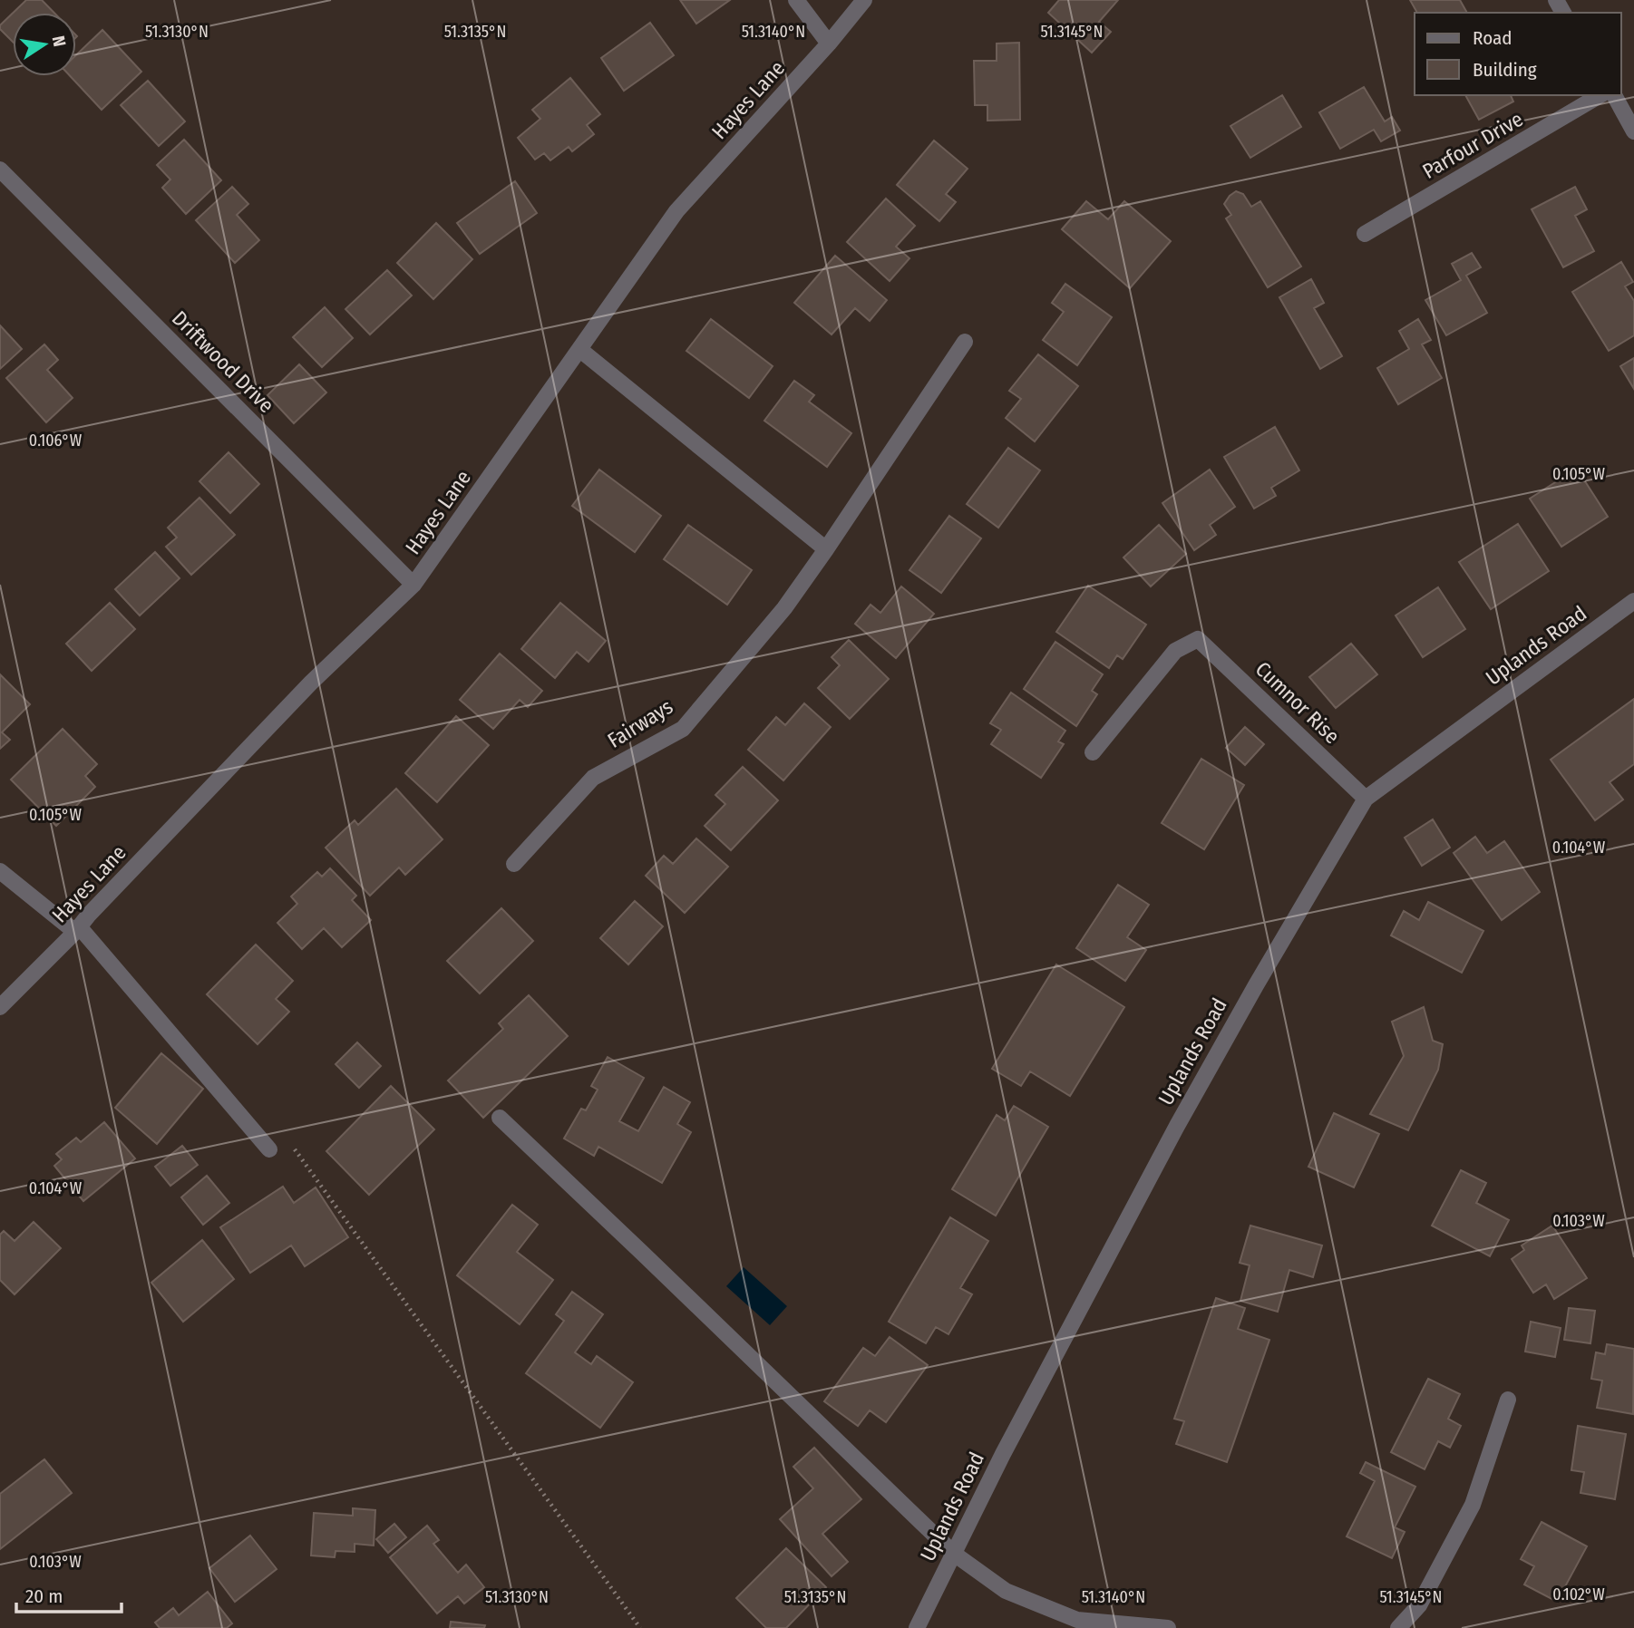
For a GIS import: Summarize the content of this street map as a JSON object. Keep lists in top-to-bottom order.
{
  "streets": {
    "street": [
      "Hayes Lane",
      "Parfour Drive",
      "Driftwood Drive",
      "Uplands Road",
      "Cumnor Rise",
      "Fairways"
    ]
  },
  "crossings": [
    ["Hayes Lane", "Driftwood Drive"],
    ["Uplands Road", "Cumnor Rise"]
  ],
  "legend": ["Road", "Building"],
  "scale_bar": "20 m",
  "north": "right",
  "coordinates": [
    "51.3130°N",
    "51.3135°N",
    "51.3140°N",
    "51.3145°N",
    "0.106°W",
    "0.105°W",
    "0.104°W",
    "0.103°W",
    "0.102°W"
  ]
}
